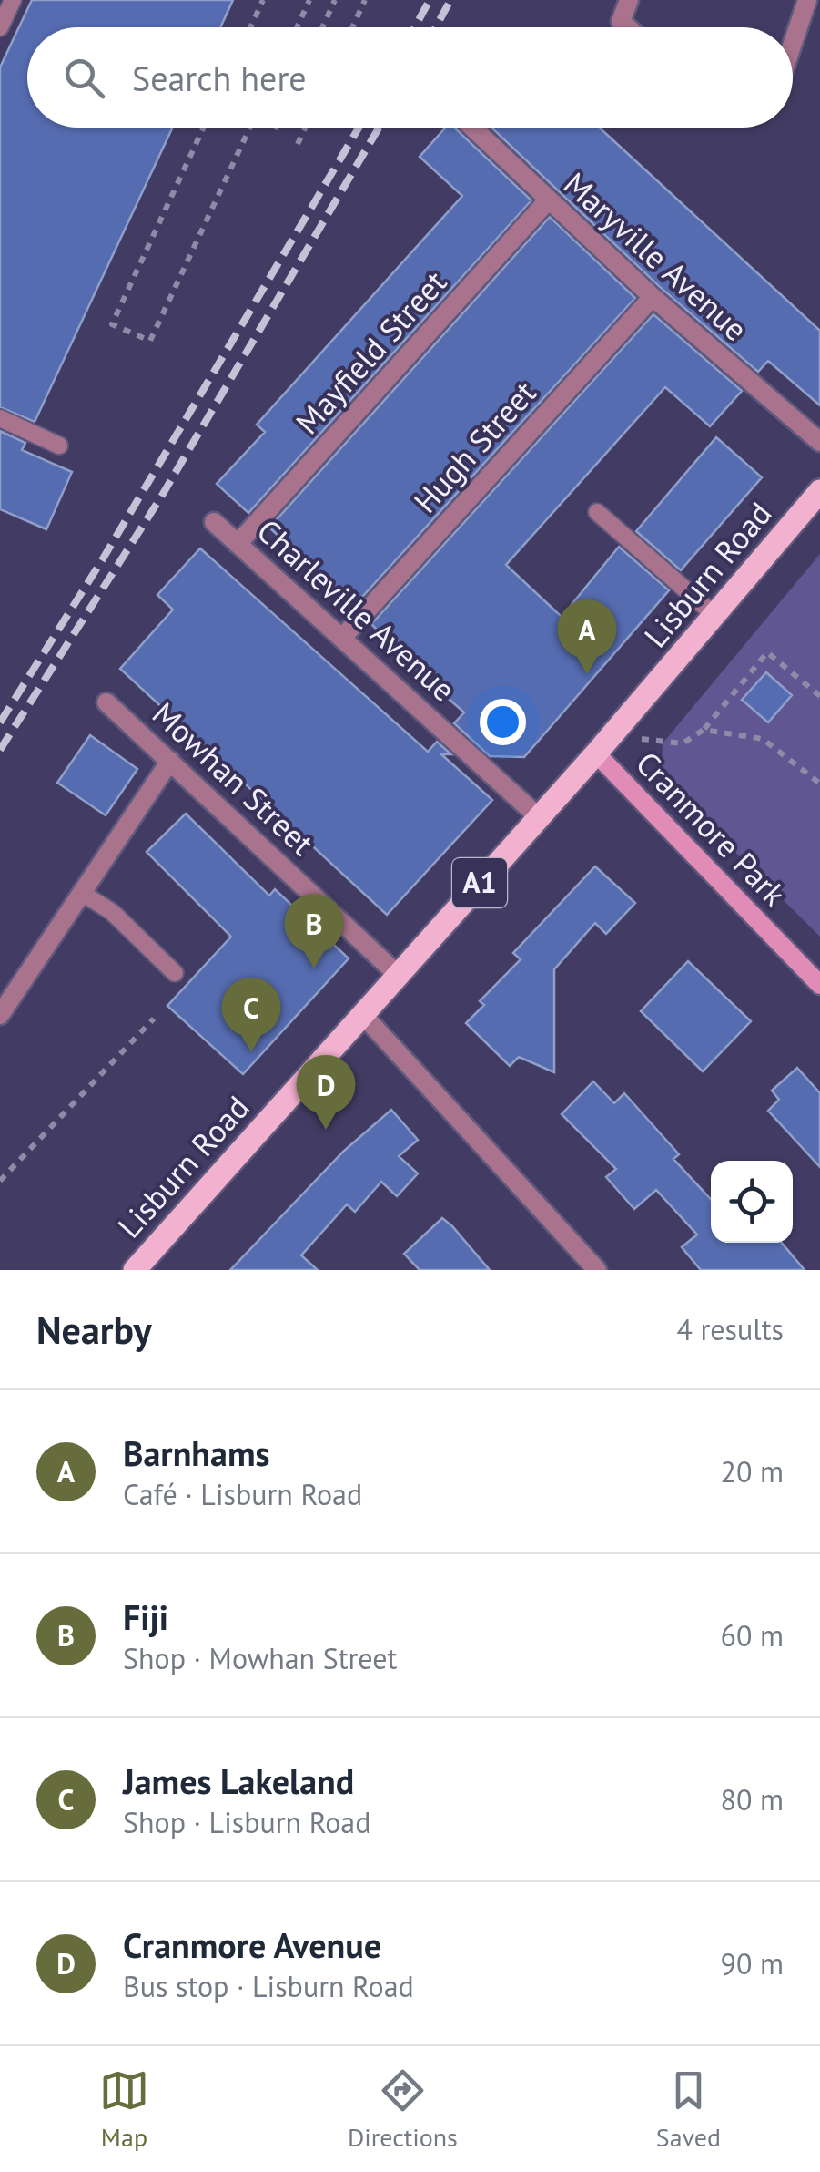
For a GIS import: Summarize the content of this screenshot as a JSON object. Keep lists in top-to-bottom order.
{
  "streets": {
    "main road": ["Lisburn Road", "A1"],
    "street": [
      "Maryville Avenue",
      "Mayfield Street",
      "Hugh Street",
      "Charleville Avenue",
      "Mowhan Street",
      "Cranmore Park"
    ]
  },
  "crossings": [
    ["Maryville Avenue", "Mayfield Street"],
    ["Maryville Avenue", "Hugh Street"],
    ["Mayfield Street", "Charleville Avenue"],
    ["Hugh Street", "Charleville Avenue"],
    ["Lisburn Road", "Charleville Avenue"],
    ["Lisburn Road", "Mowhan Street"],
    ["Lisburn Road", "Cranmore Park"]
  ],
  "page": {
    "search": "Search here",
    "pins": [
      "A",
      "B",
      "C",
      "D"
    ],
    "heading": ["Nearby", "4 results"],
    "list": [
      {
        "mark": "A",
        "name": "Barnhams",
        "note": "Café · Lisburn Road",
        "value": "20 m"
      },
      {
        "mark": "B",
        "name": "Fiji",
        "note": "Shop · Mowhan Street",
        "value": "60 m"
      },
      {
        "mark": "C",
        "name": "James Lakeland",
        "note": "Shop · Lisburn Road",
        "value": "80 m"
      },
      {
        "mark": "D",
        "name": "Cranmore Avenue",
        "note": "Bus stop · Lisburn Road",
        "value": "90 m"
      }
    ],
    "nav": ["Map", "Directions", "Saved"]
  }
}
